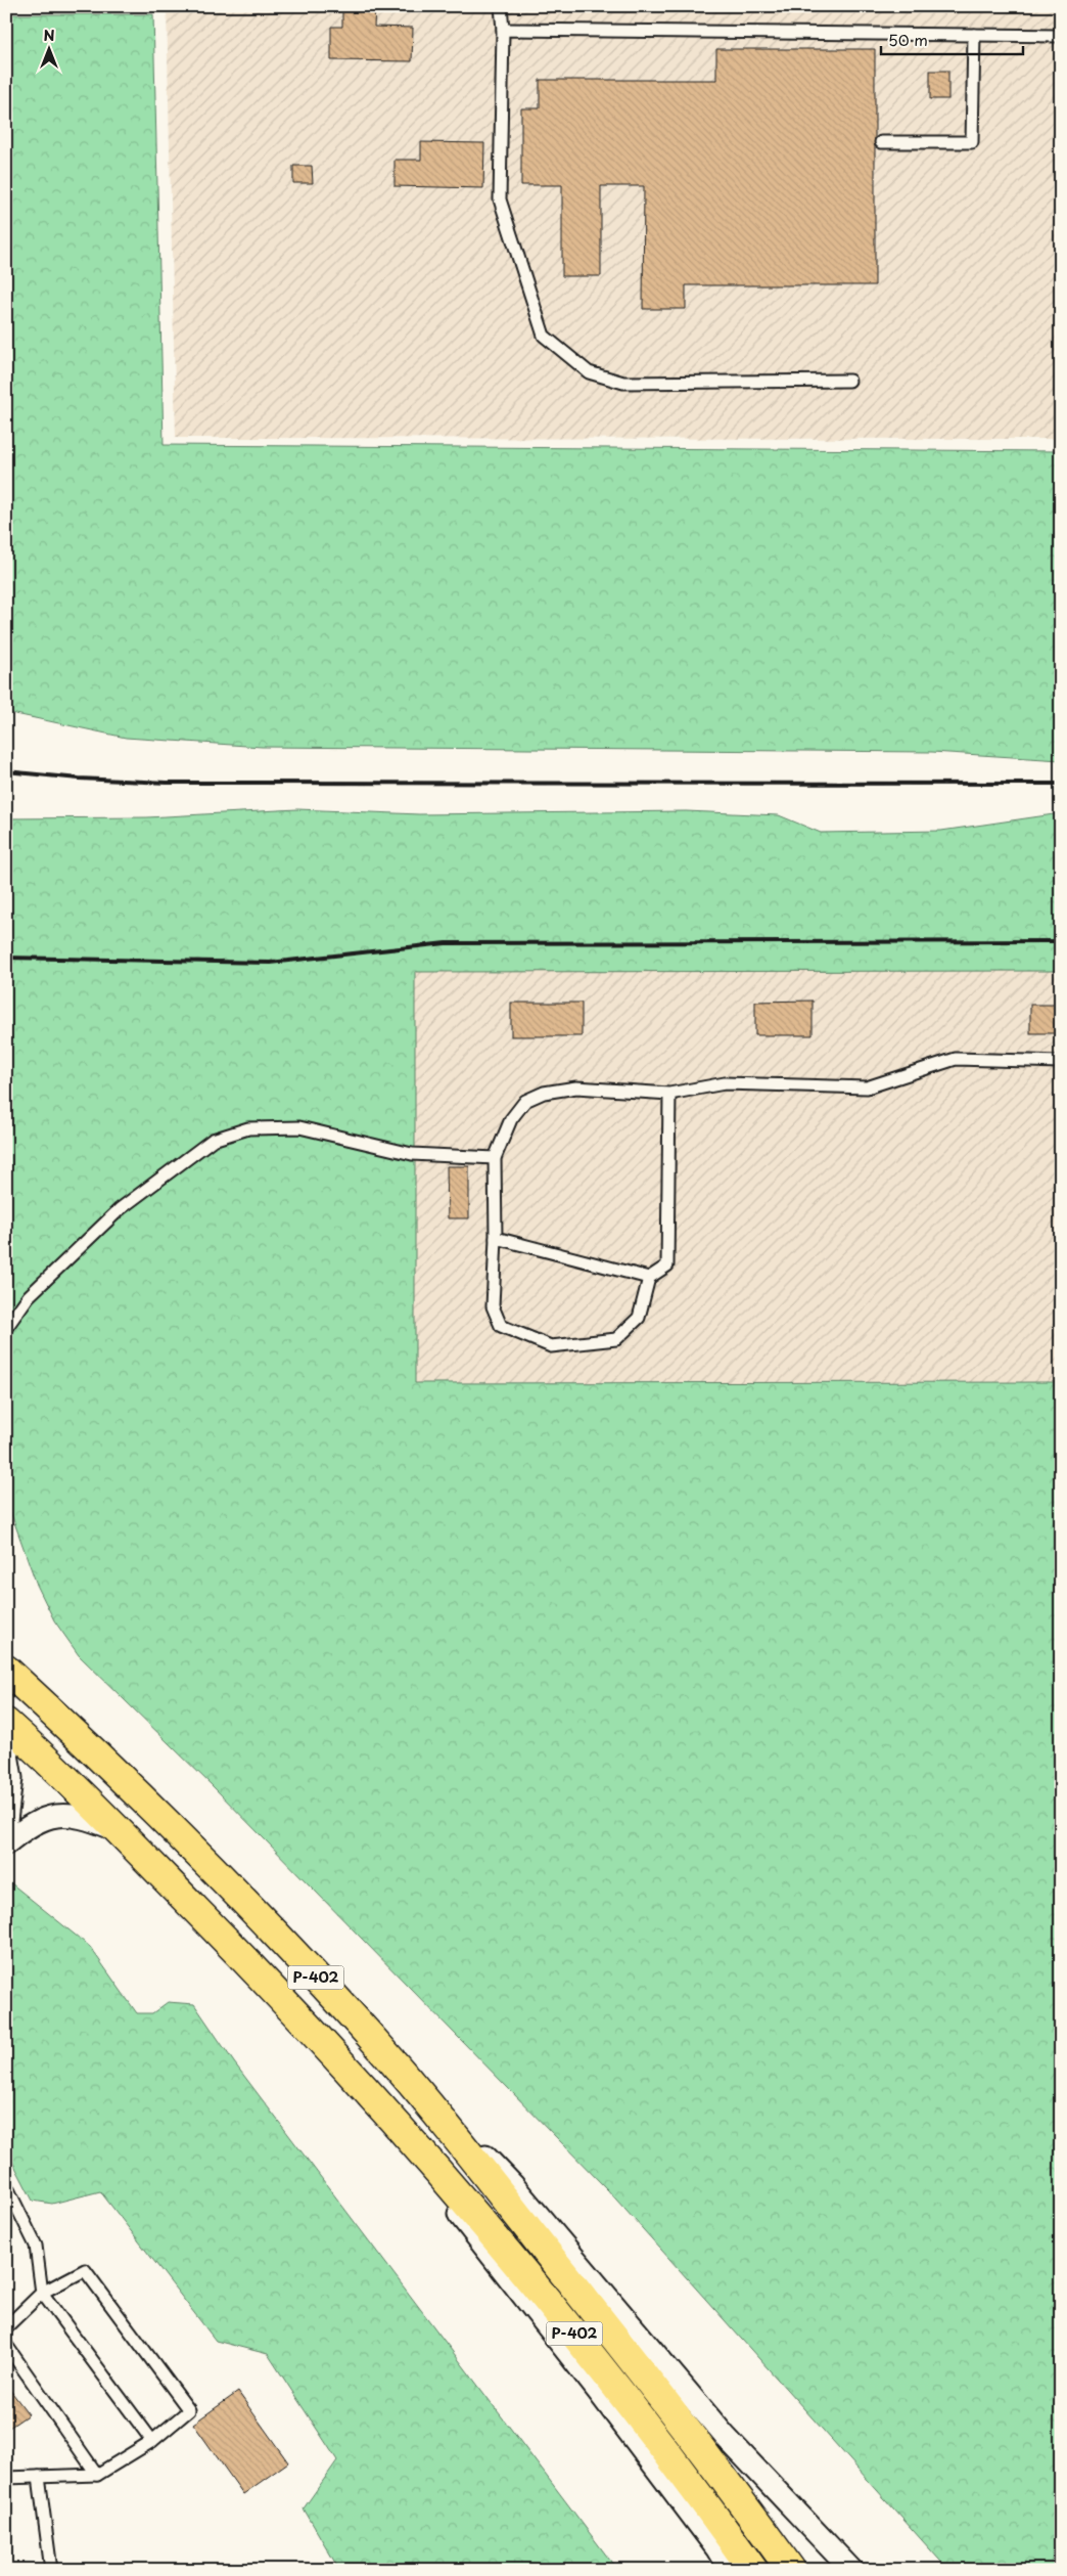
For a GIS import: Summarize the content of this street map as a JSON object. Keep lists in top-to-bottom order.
{
  "streets": {
    "main road": ["Р-402"]
  },
  "scale_bar": "50 m",
  "north": "top"
}
